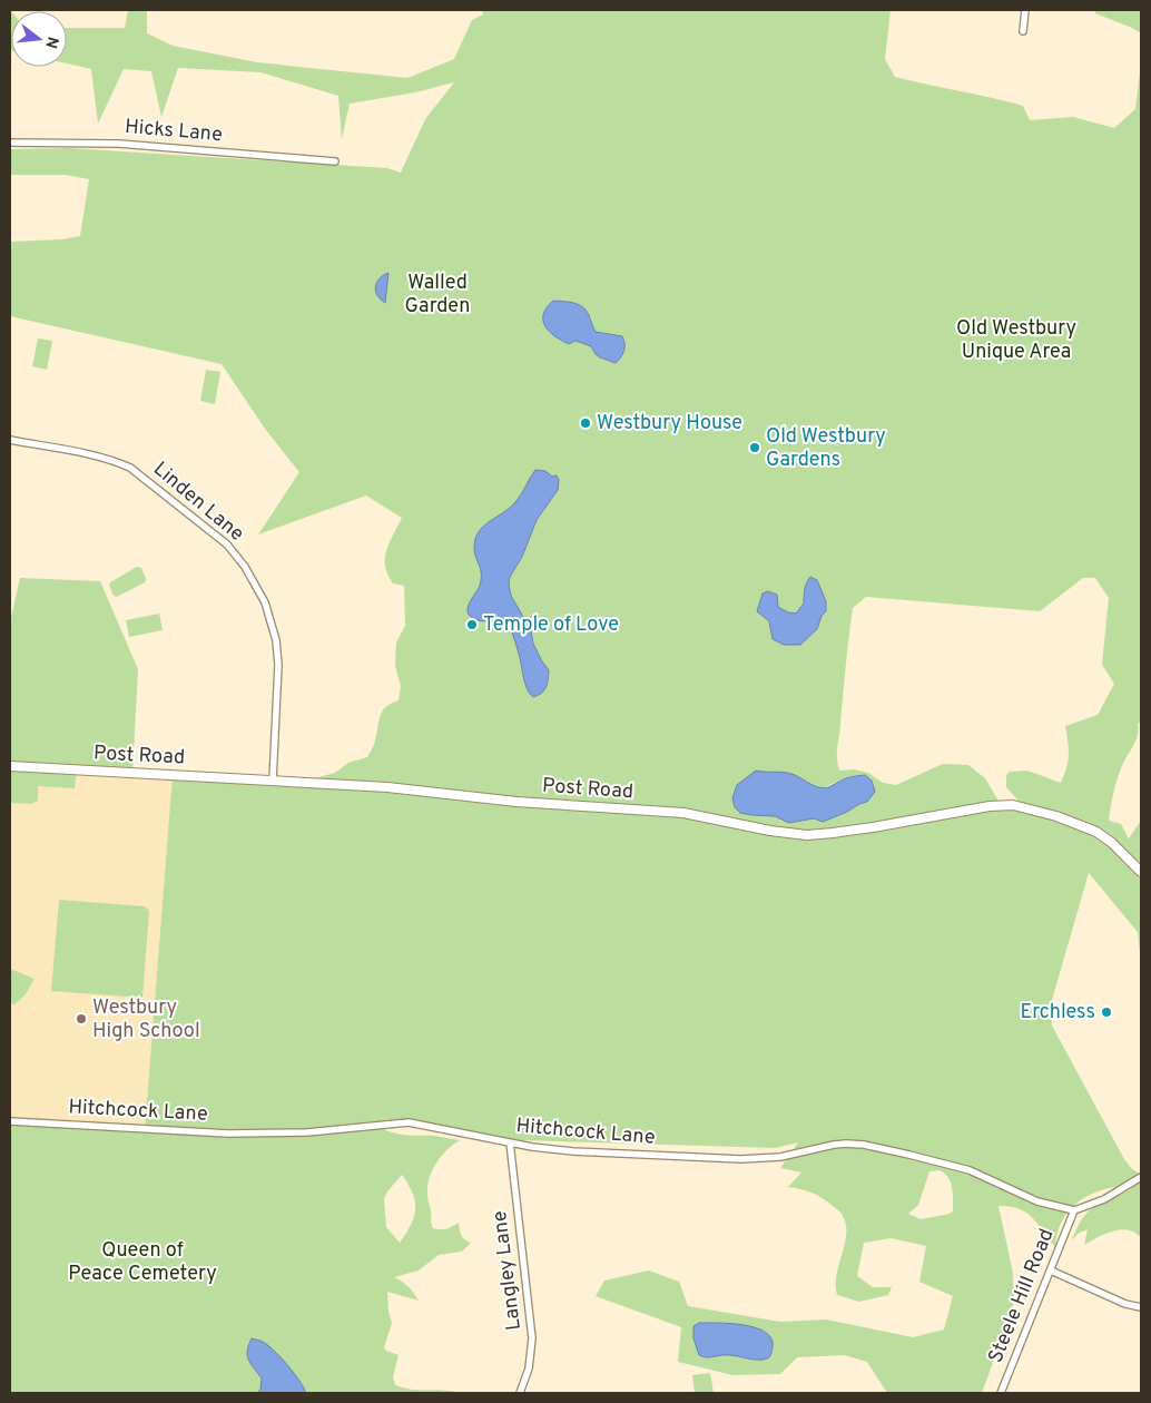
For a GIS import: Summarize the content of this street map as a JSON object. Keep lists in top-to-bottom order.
{
  "streets": {
    "main road": ["Post Road"],
    "street": [
      "Hicks Lane",
      "Linden Lane",
      "Hitchcock Lane",
      "Langley Lane",
      "Steele Hill Road"
    ]
  },
  "crossings": [
    ["Linden Lane", "Post Road"],
    ["Hitchcock Lane", "Langley Lane"],
    ["Hitchcock Lane", "Steele Hill Road"]
  ],
  "parks": ["Walled Garden", "Old Westbury Unique Area", "Queen of Peace Cemetery"],
  "places": [
    "Westbury House",
    "Old Westbury Gardens",
    "Temple of Love",
    "Erchless",
    "Westbury High School"
  ],
  "north": "right"
}
